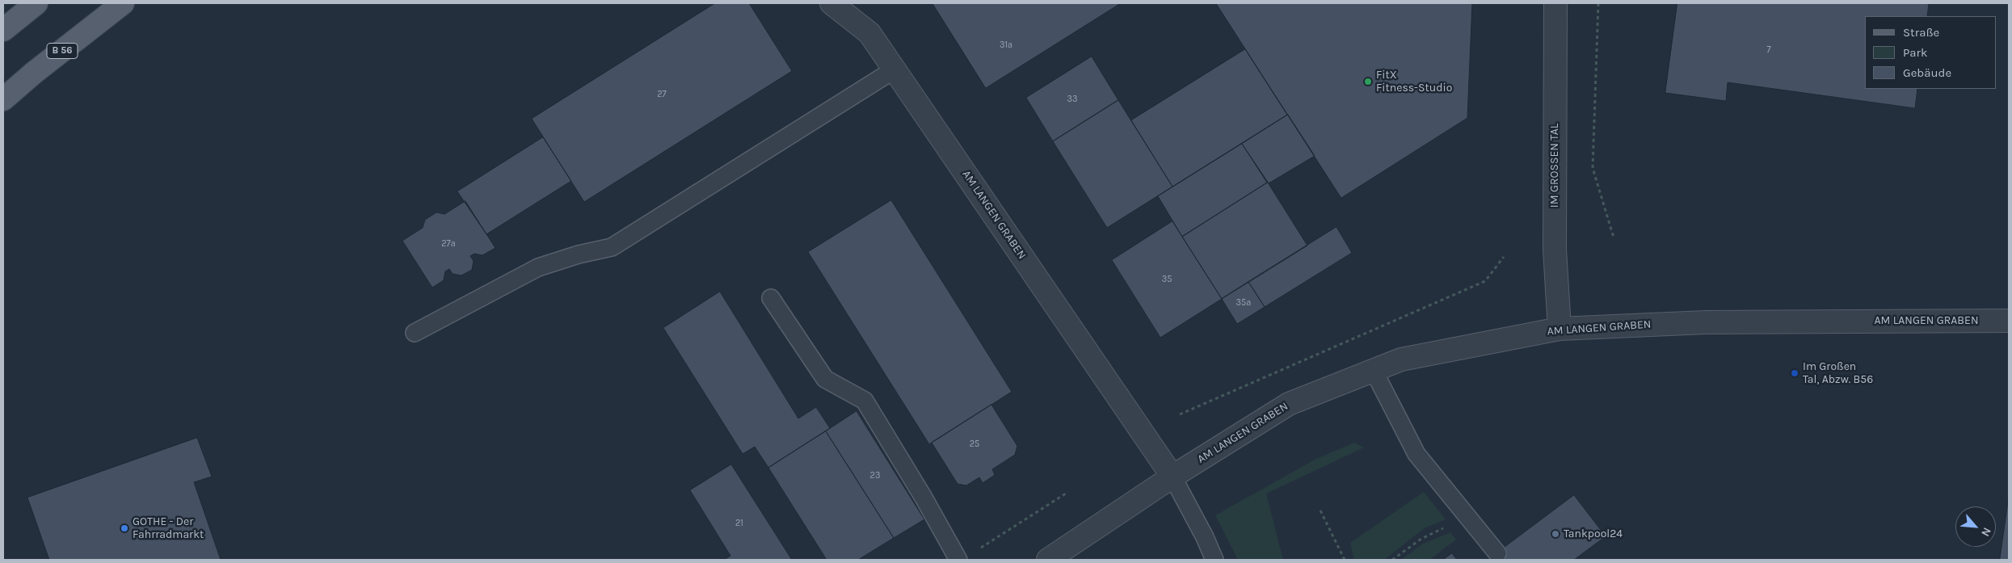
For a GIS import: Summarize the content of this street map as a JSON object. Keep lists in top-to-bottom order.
{
  "streets": {
    "main road": ["B 56"],
    "street": ["IM GROSSEN TAL", "AM LANGEN GRABEN"]
  },
  "crossings": [
    ["IM GROSSEN TAL", "AM LANGEN GRABEN"]
  ],
  "places": [
    "FitX Fitness-Studio",
    "Im Großen Tal, Abzw. B56",
    "GOTHE - Der Fahrradmarkt",
    "Tankpool24"
  ],
  "house_numbers": [
    "31a",
    "7",
    "27",
    "33",
    "27a",
    "35",
    "35a",
    "25",
    "23",
    "21"
  ],
  "legend": ["Straße", "Park", "Gebäude"],
  "north": "bottom right"
}
